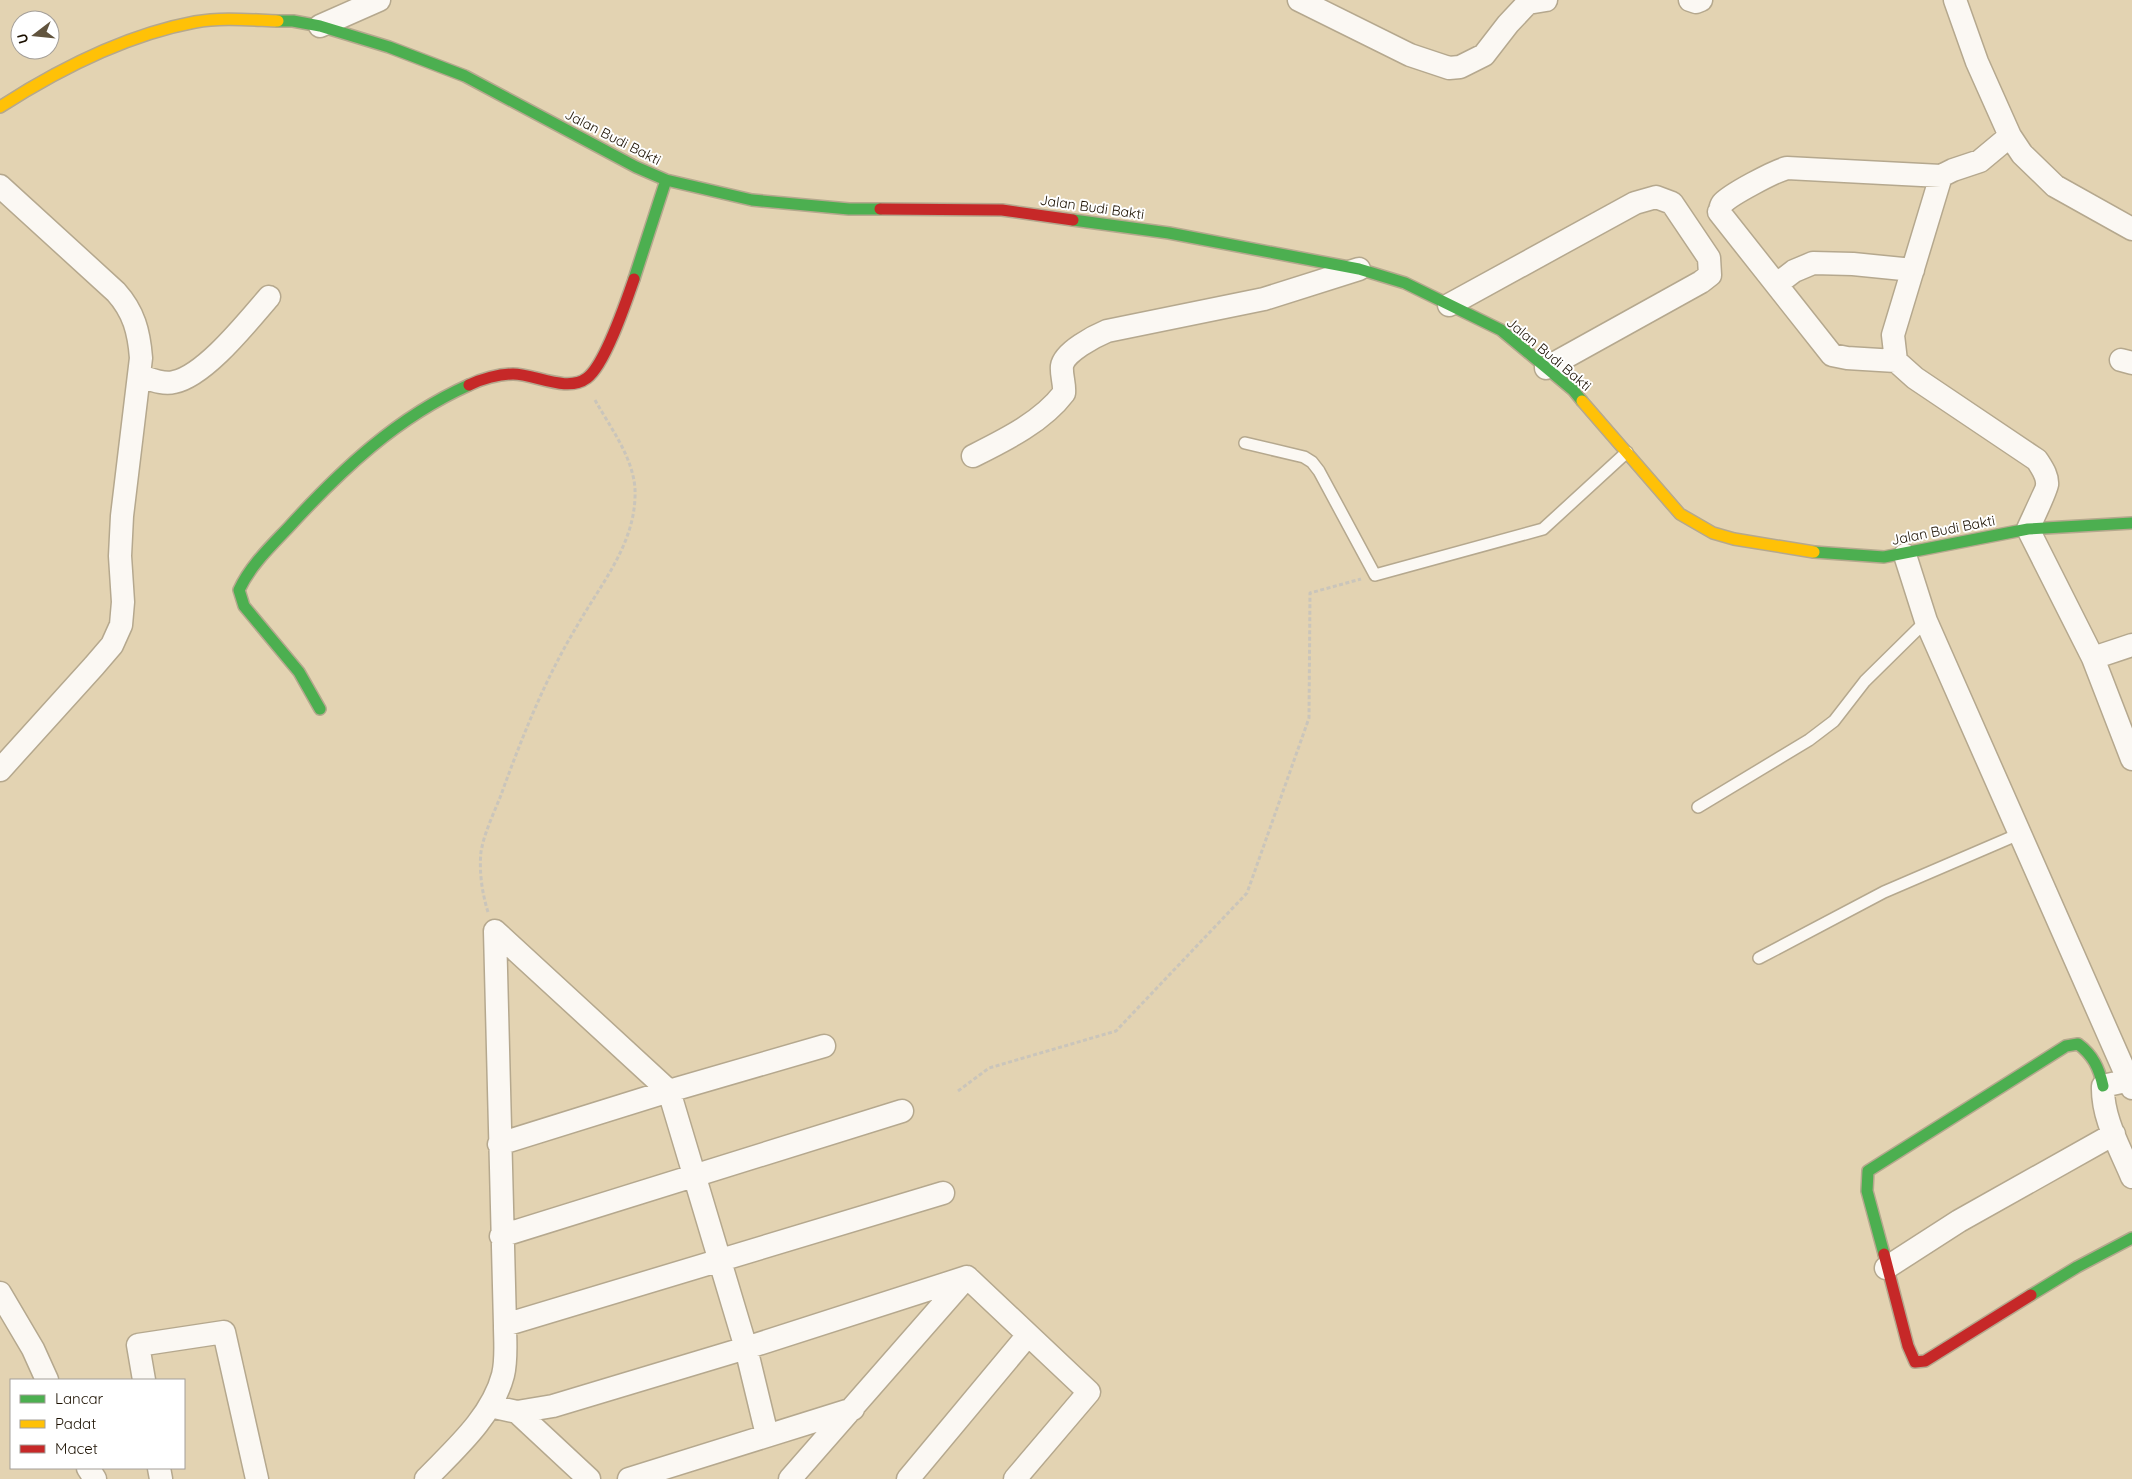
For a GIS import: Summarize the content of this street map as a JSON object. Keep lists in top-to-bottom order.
{
  "streets": {
    "street": ["Jalan Budi Bakti"]
  },
  "legend": ["Lancar", "Padat", "Macet"],
  "north": "left"
}
